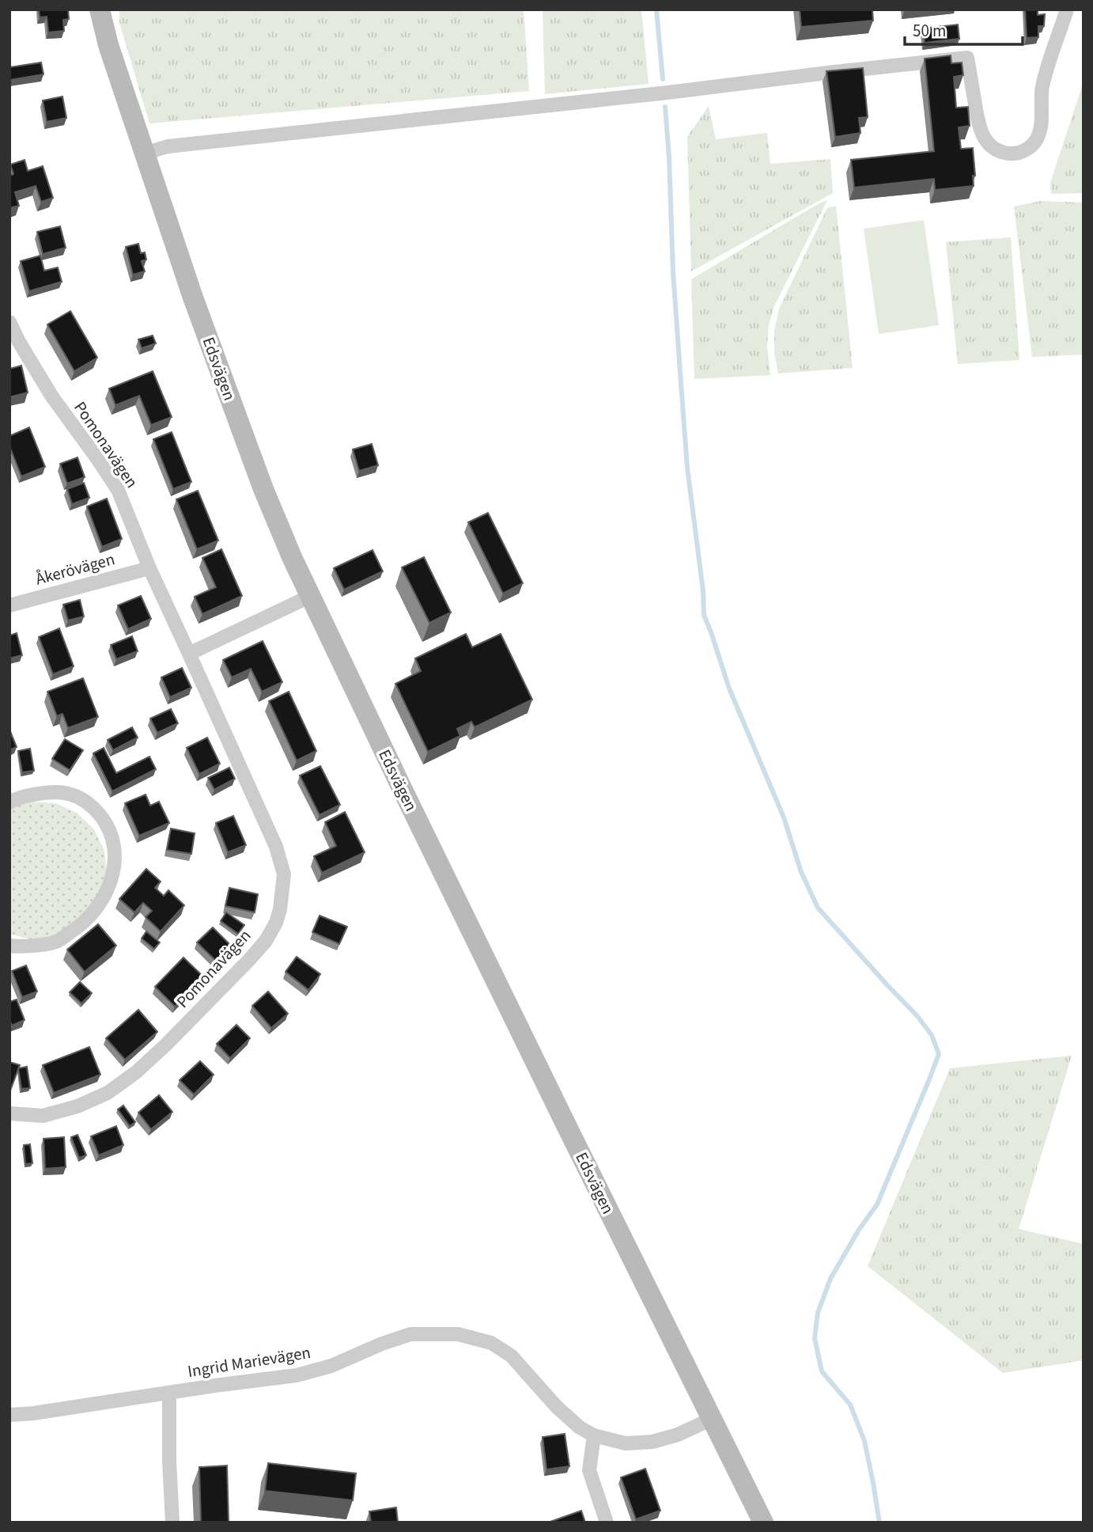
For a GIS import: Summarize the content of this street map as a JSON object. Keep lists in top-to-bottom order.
{
  "streets": {
    "street": [
      "Edsvägen",
      "Pomonavägen",
      "Åkerövägen",
      "Ingrid Marievägen"
    ]
  },
  "crossings": [
    ["Edsvägen", "Ingrid Marievägen"],
    ["Pomonavägen", "Åkerövägen"]
  ],
  "scale_bar": "50 m"
}
